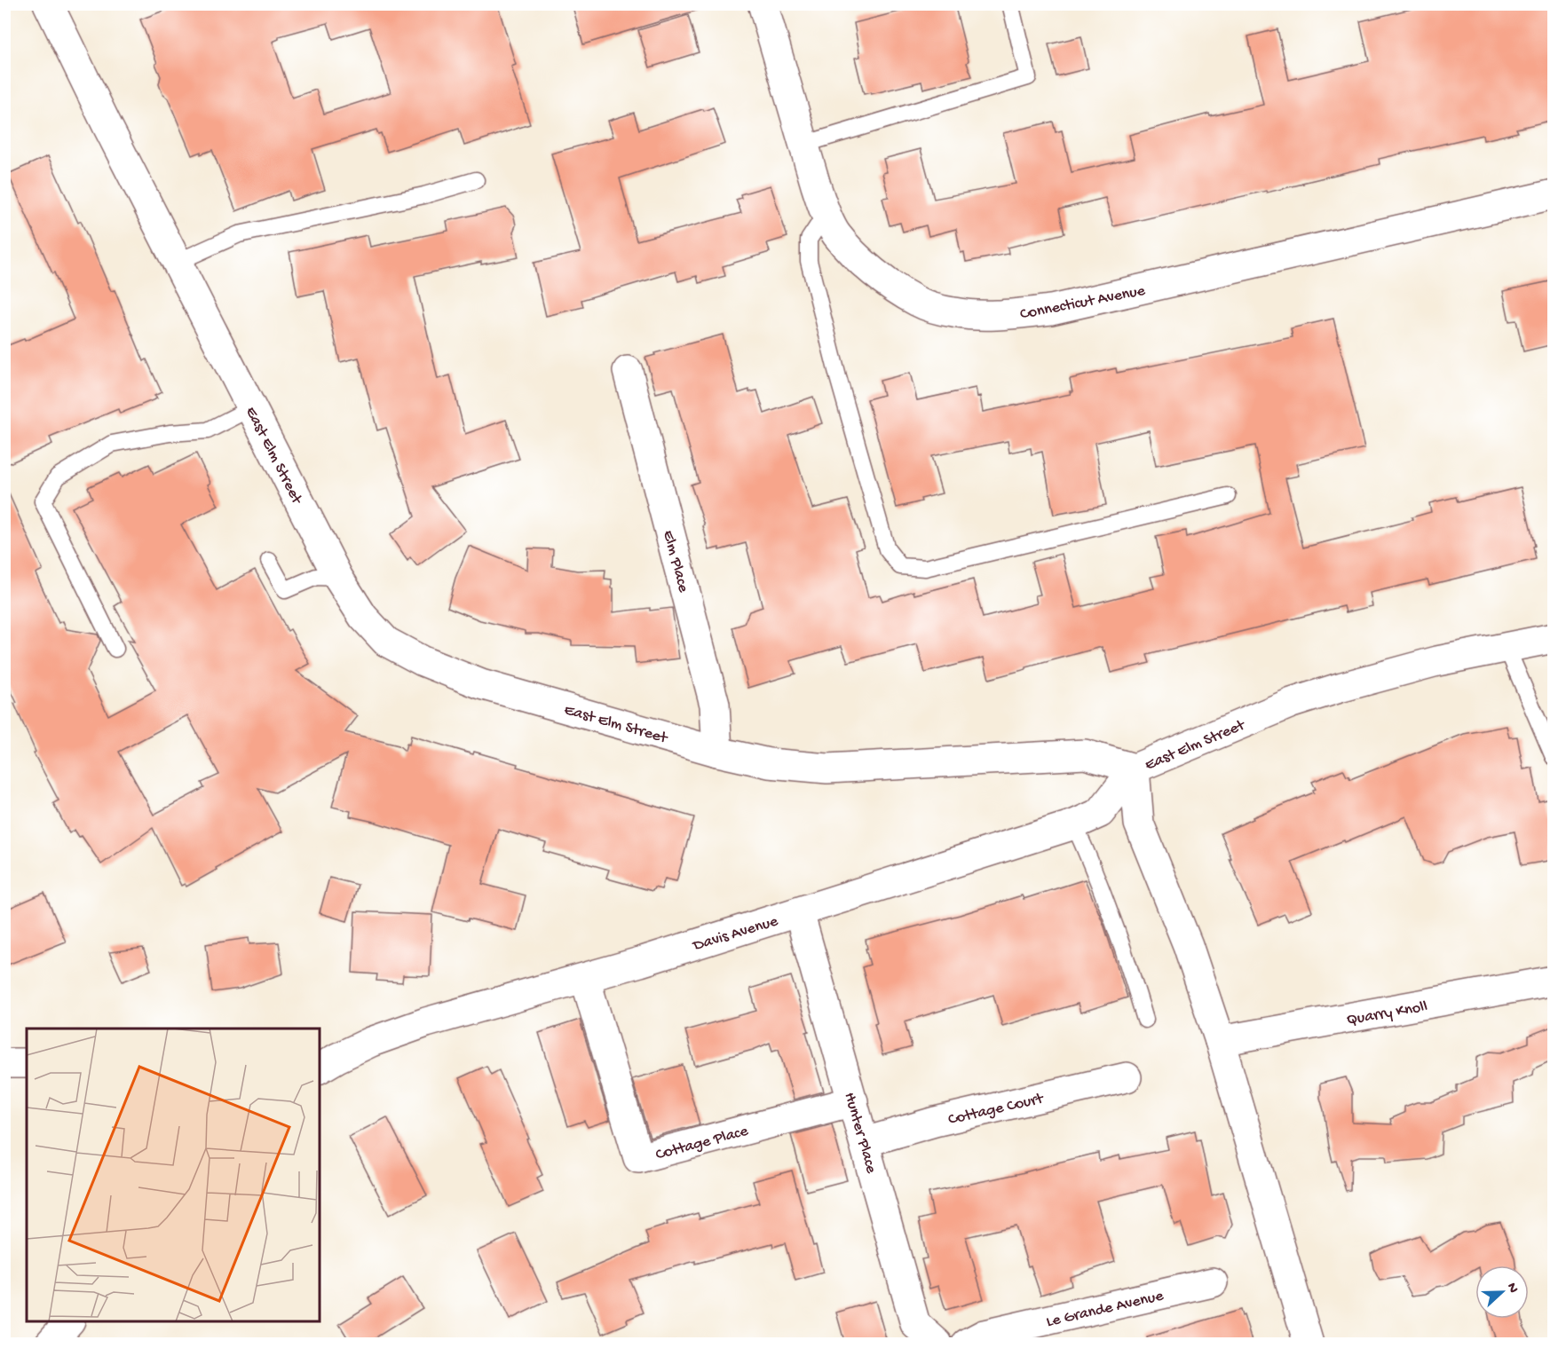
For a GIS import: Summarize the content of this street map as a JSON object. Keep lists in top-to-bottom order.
{
  "streets": {
    "street": [
      "Connecticut Avenue",
      "East Elm Street",
      "Elm Place",
      "Davis Avenue",
      "Quarry Knoll",
      "Cottage Court",
      "Hunter Place",
      "Cottage Place",
      "Le Grande Avenue"
    ]
  },
  "crossings": [
    ["East Elm Street", "Elm Place"],
    ["East Elm Street", "Davis Avenue"],
    ["Davis Avenue", "Hunter Place"],
    ["Davis Avenue", "Cottage Place"],
    ["Cottage Court", "Hunter Place"],
    ["Hunter Place", "Cottage Place"]
  ],
  "north": "right"
}
